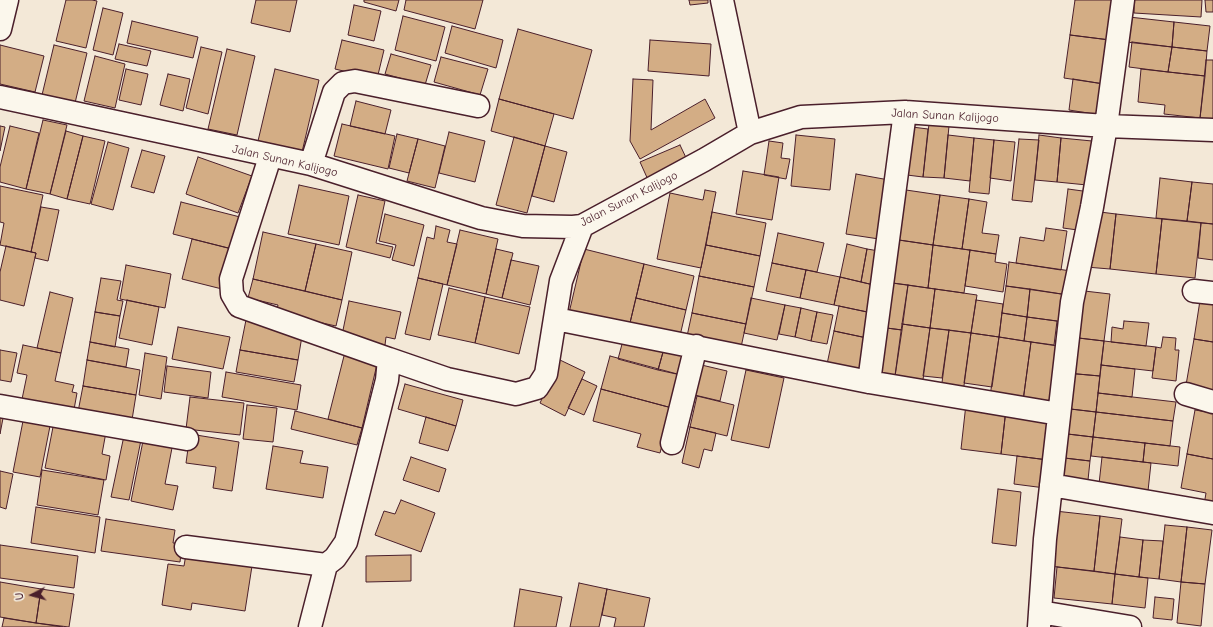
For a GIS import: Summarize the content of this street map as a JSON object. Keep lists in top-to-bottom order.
{
  "streets": {
    "street": ["Jalan Sunan Kalijogo"]
  },
  "north": "left"
}
